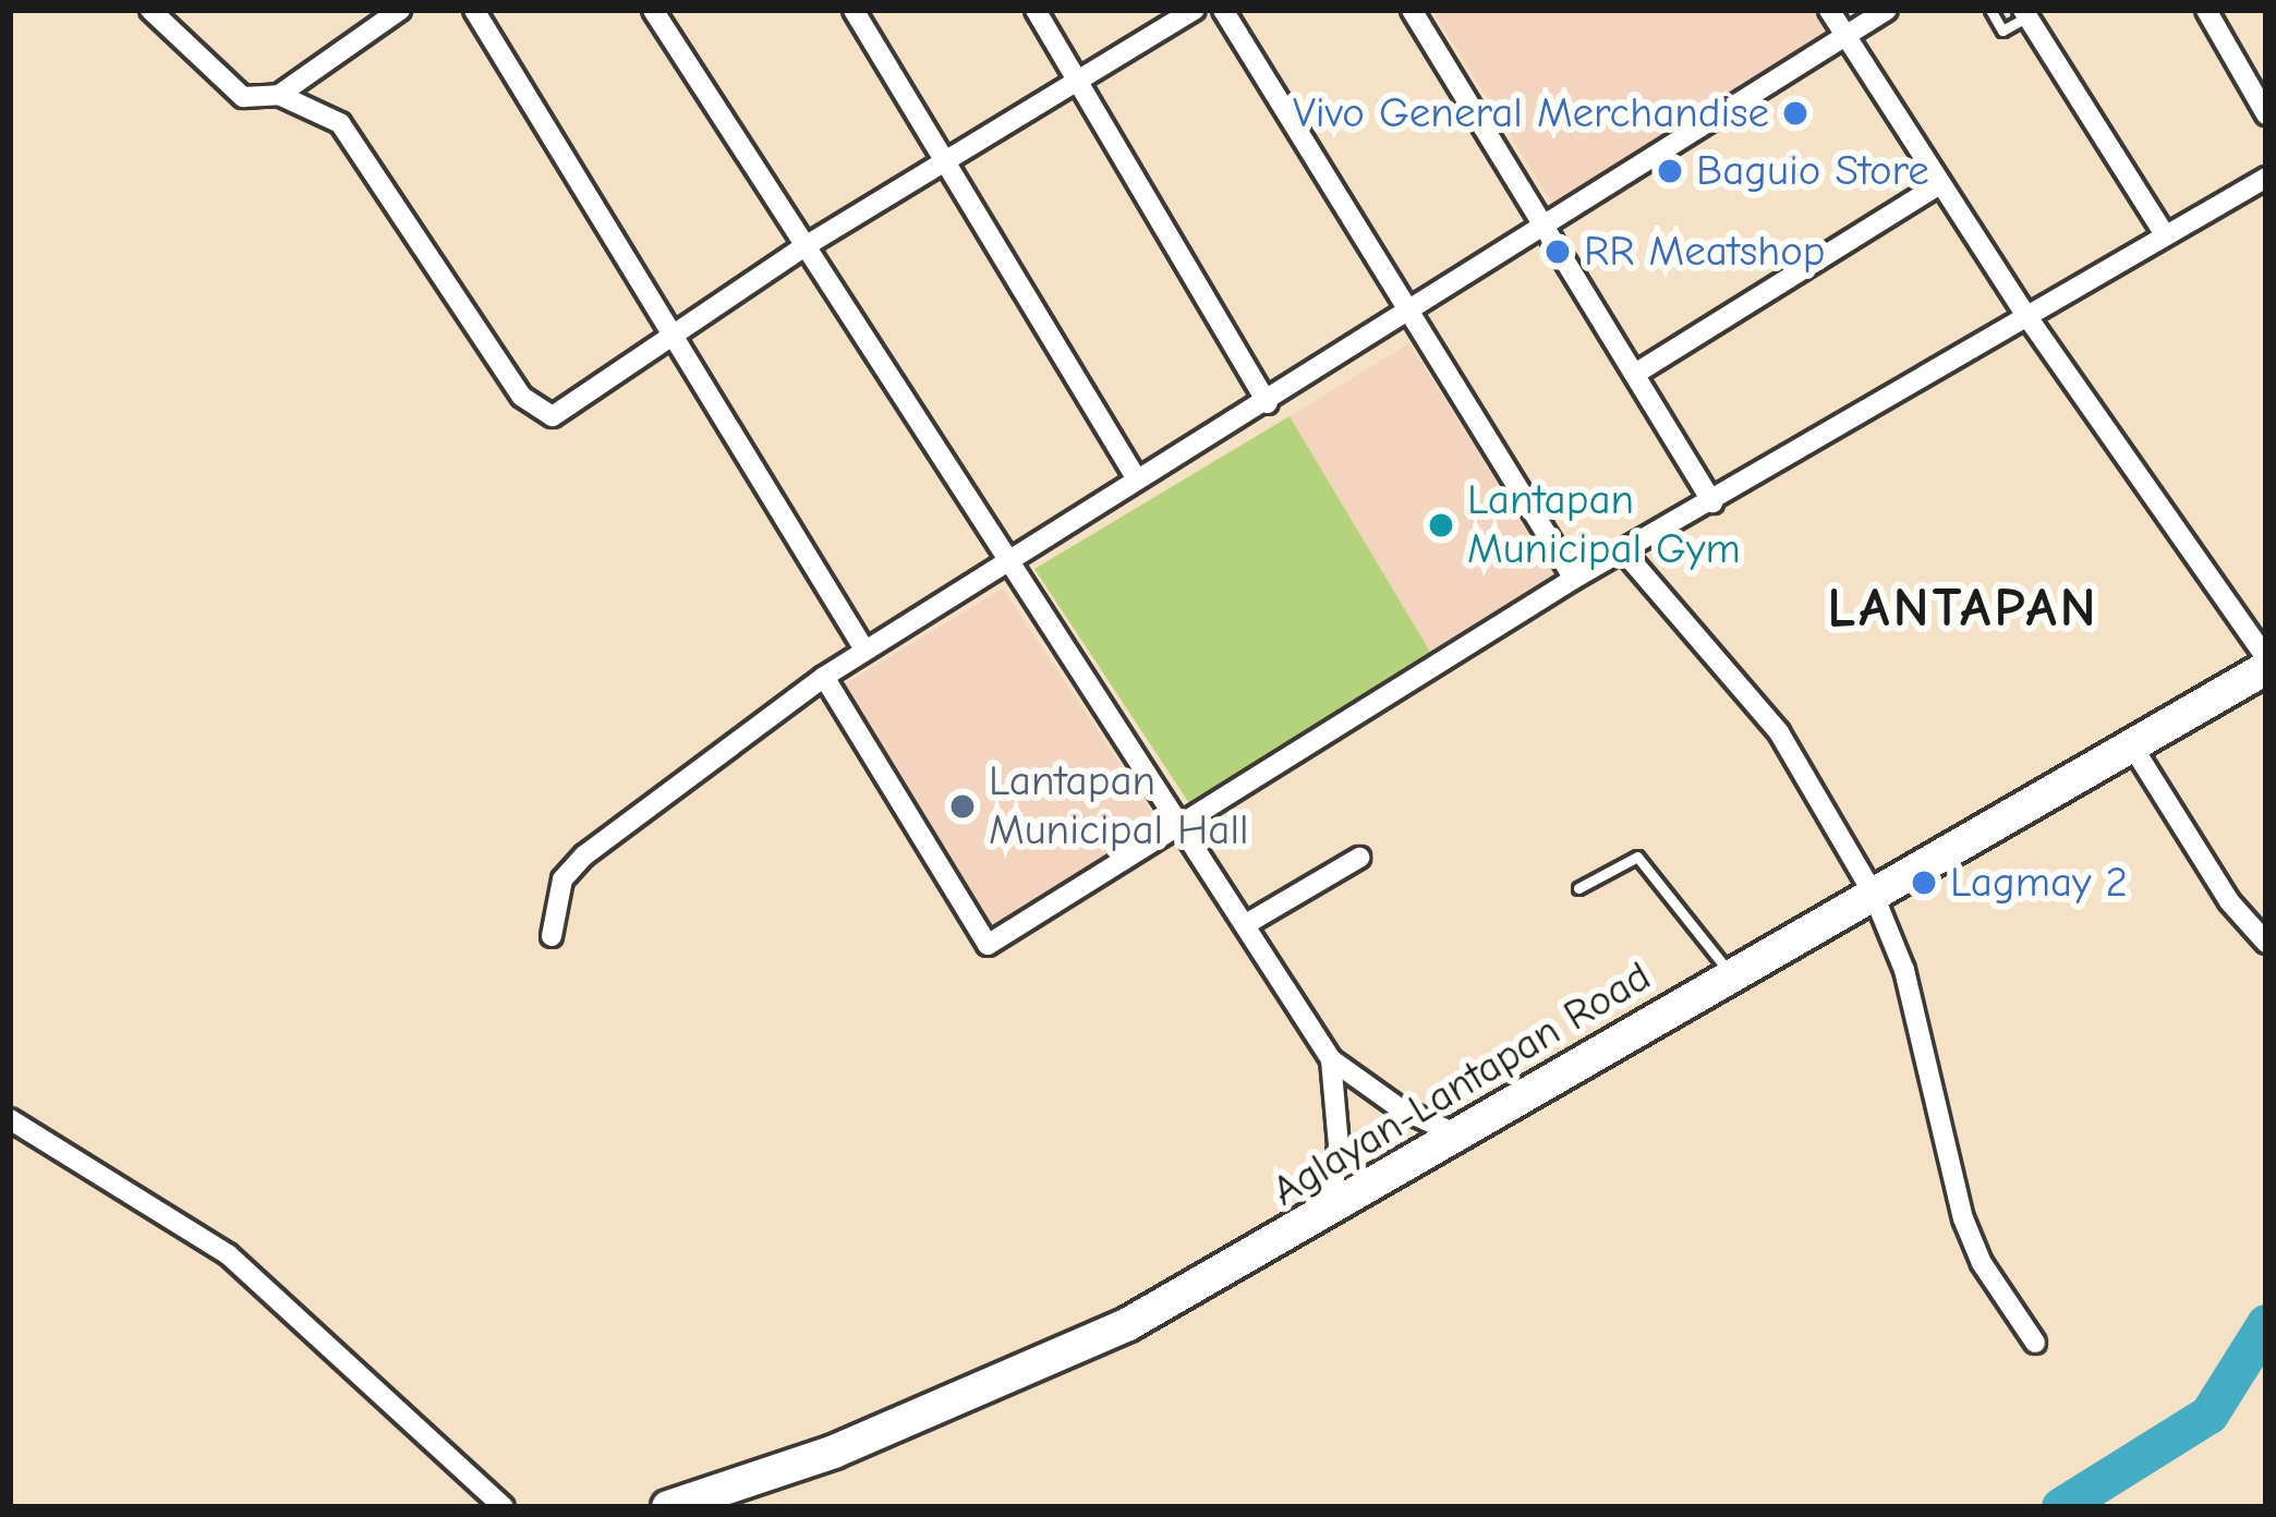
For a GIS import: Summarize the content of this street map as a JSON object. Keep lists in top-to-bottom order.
{
  "streets": {
    "main road": ["Aglayan-Lantapan Road"]
  },
  "districts": ["LANTAPAN"],
  "places": [
    "Vivo General Merchandise",
    "Baguio Store",
    "RR Meatshop",
    "Lantapan Municipal Gym",
    "Lantapan Municipal Hall",
    "Lagmay 2"
  ]
}
